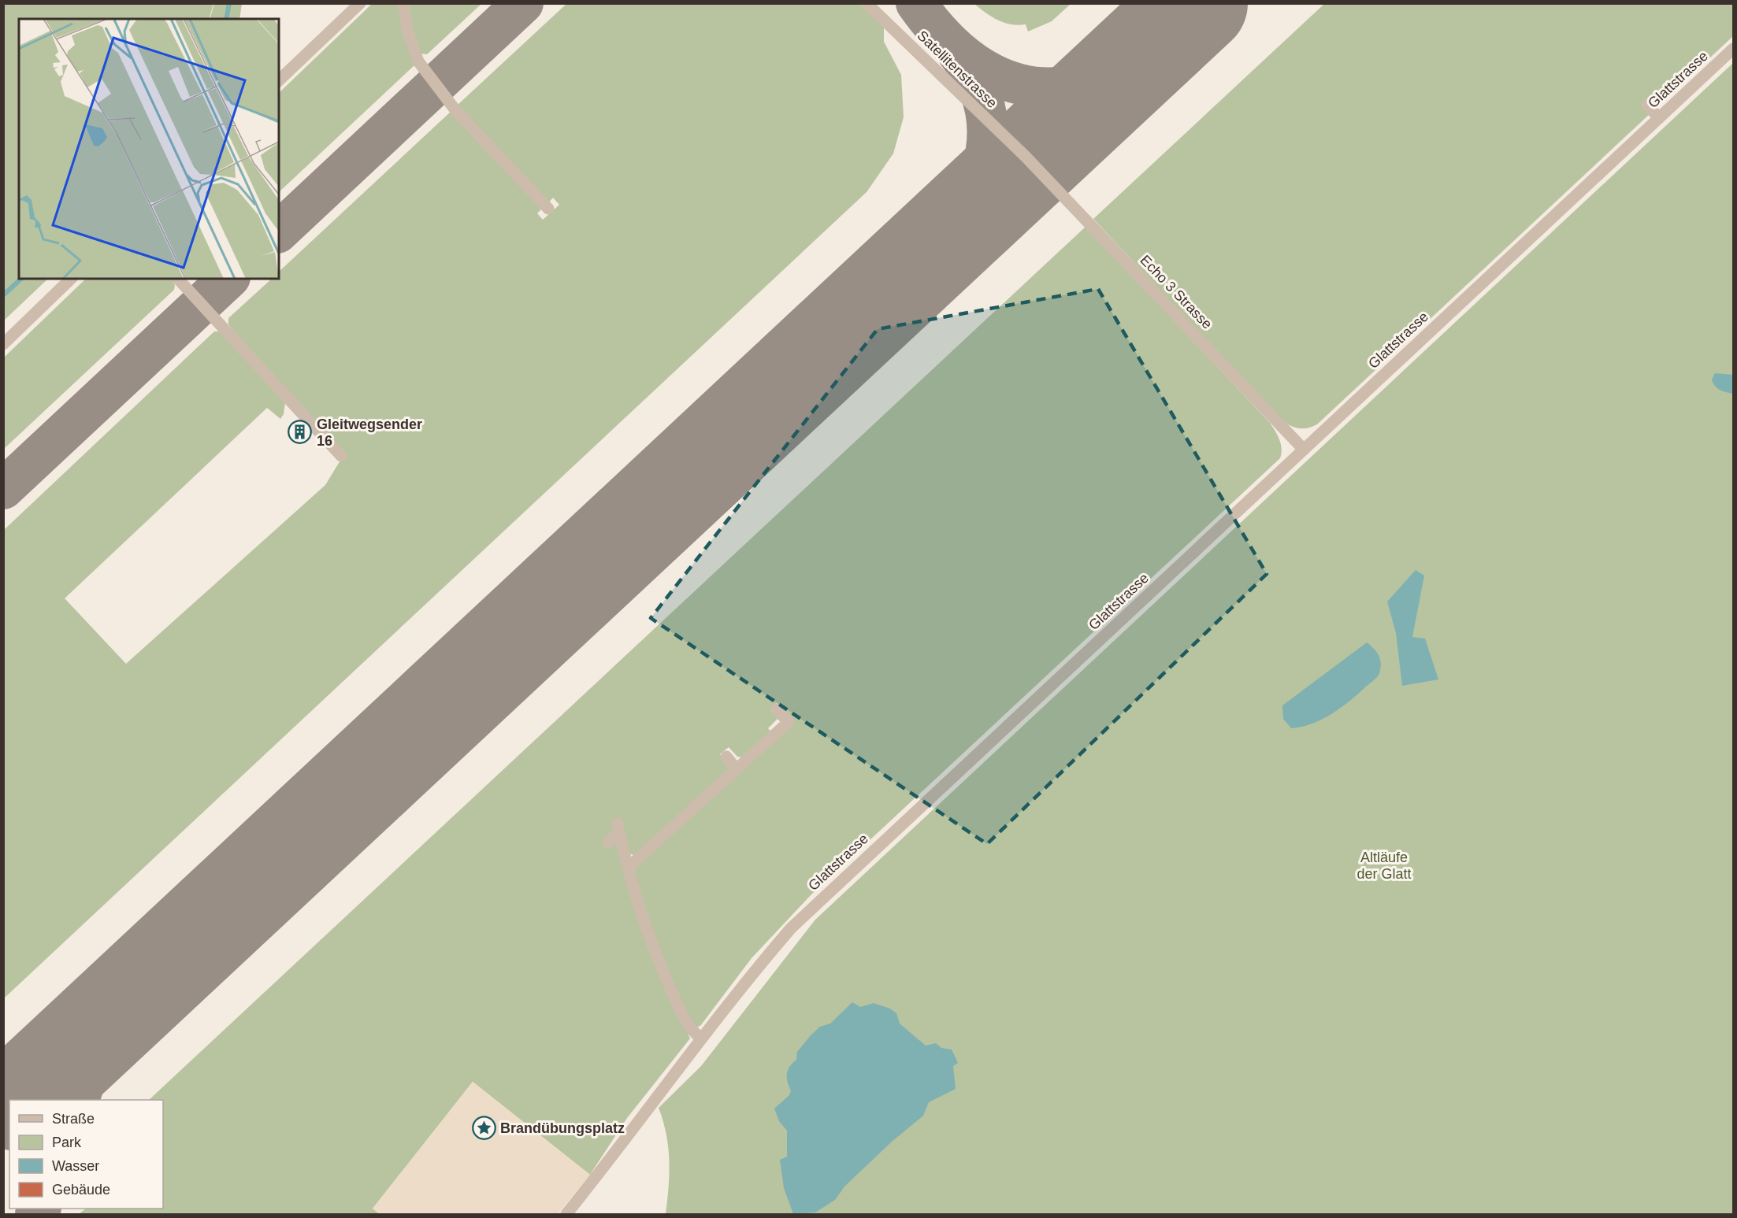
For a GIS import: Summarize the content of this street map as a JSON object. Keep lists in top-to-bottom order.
{
  "streets": {
    "lane": ["Satellitenstrasse", "Glattstrasse", "Echo 3 Strasse"]
  },
  "crossings": [
    ["Satellitenstrasse", "Echo 3 Strasse"],
    ["Glattstrasse", "Echo 3 Strasse"]
  ],
  "parks": ["Altläufe der Glatt"],
  "places": {
    "building": ["Gleitwegsender 16"],
    "place": ["Brandübungsplatz"]
  },
  "legend": [
    "Straße",
    "Park",
    "Wasser",
    "Gebäude"
  ]
}
